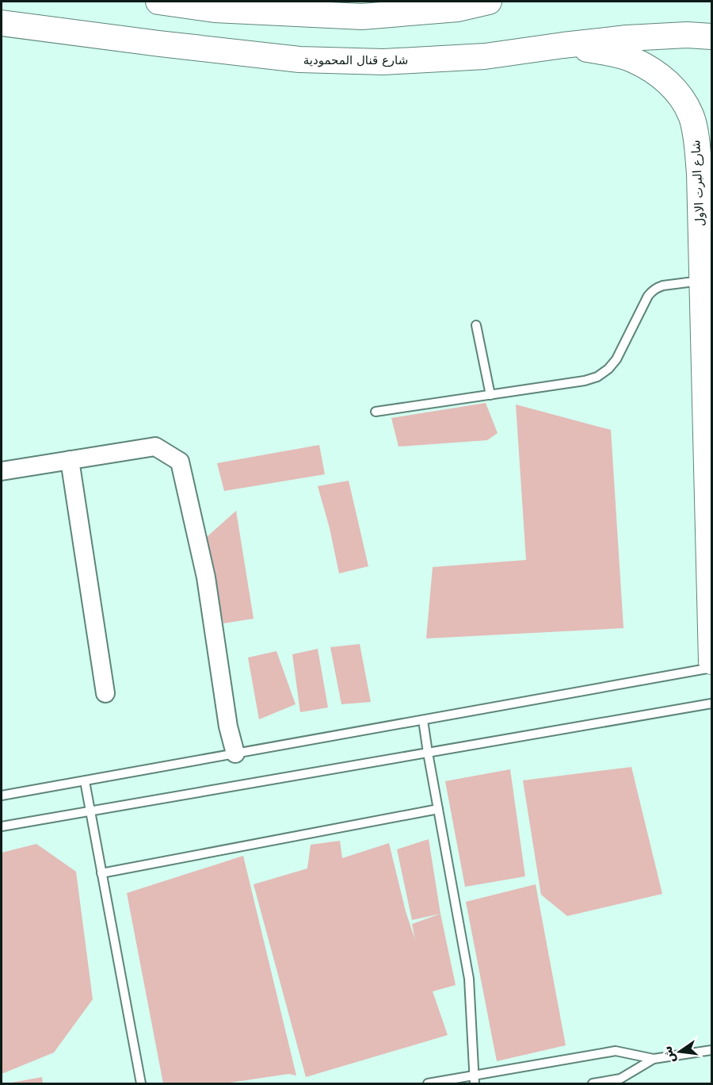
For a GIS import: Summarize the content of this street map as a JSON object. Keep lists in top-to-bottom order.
{
  "streets": {
    "main road": ["شارع قنال المحمودية", "شارع البرت الاول"]
  },
  "crossings": [
    ["شارع قنال المحمودية", "شارع البرت الاول"]
  ],
  "north": "left"
}
